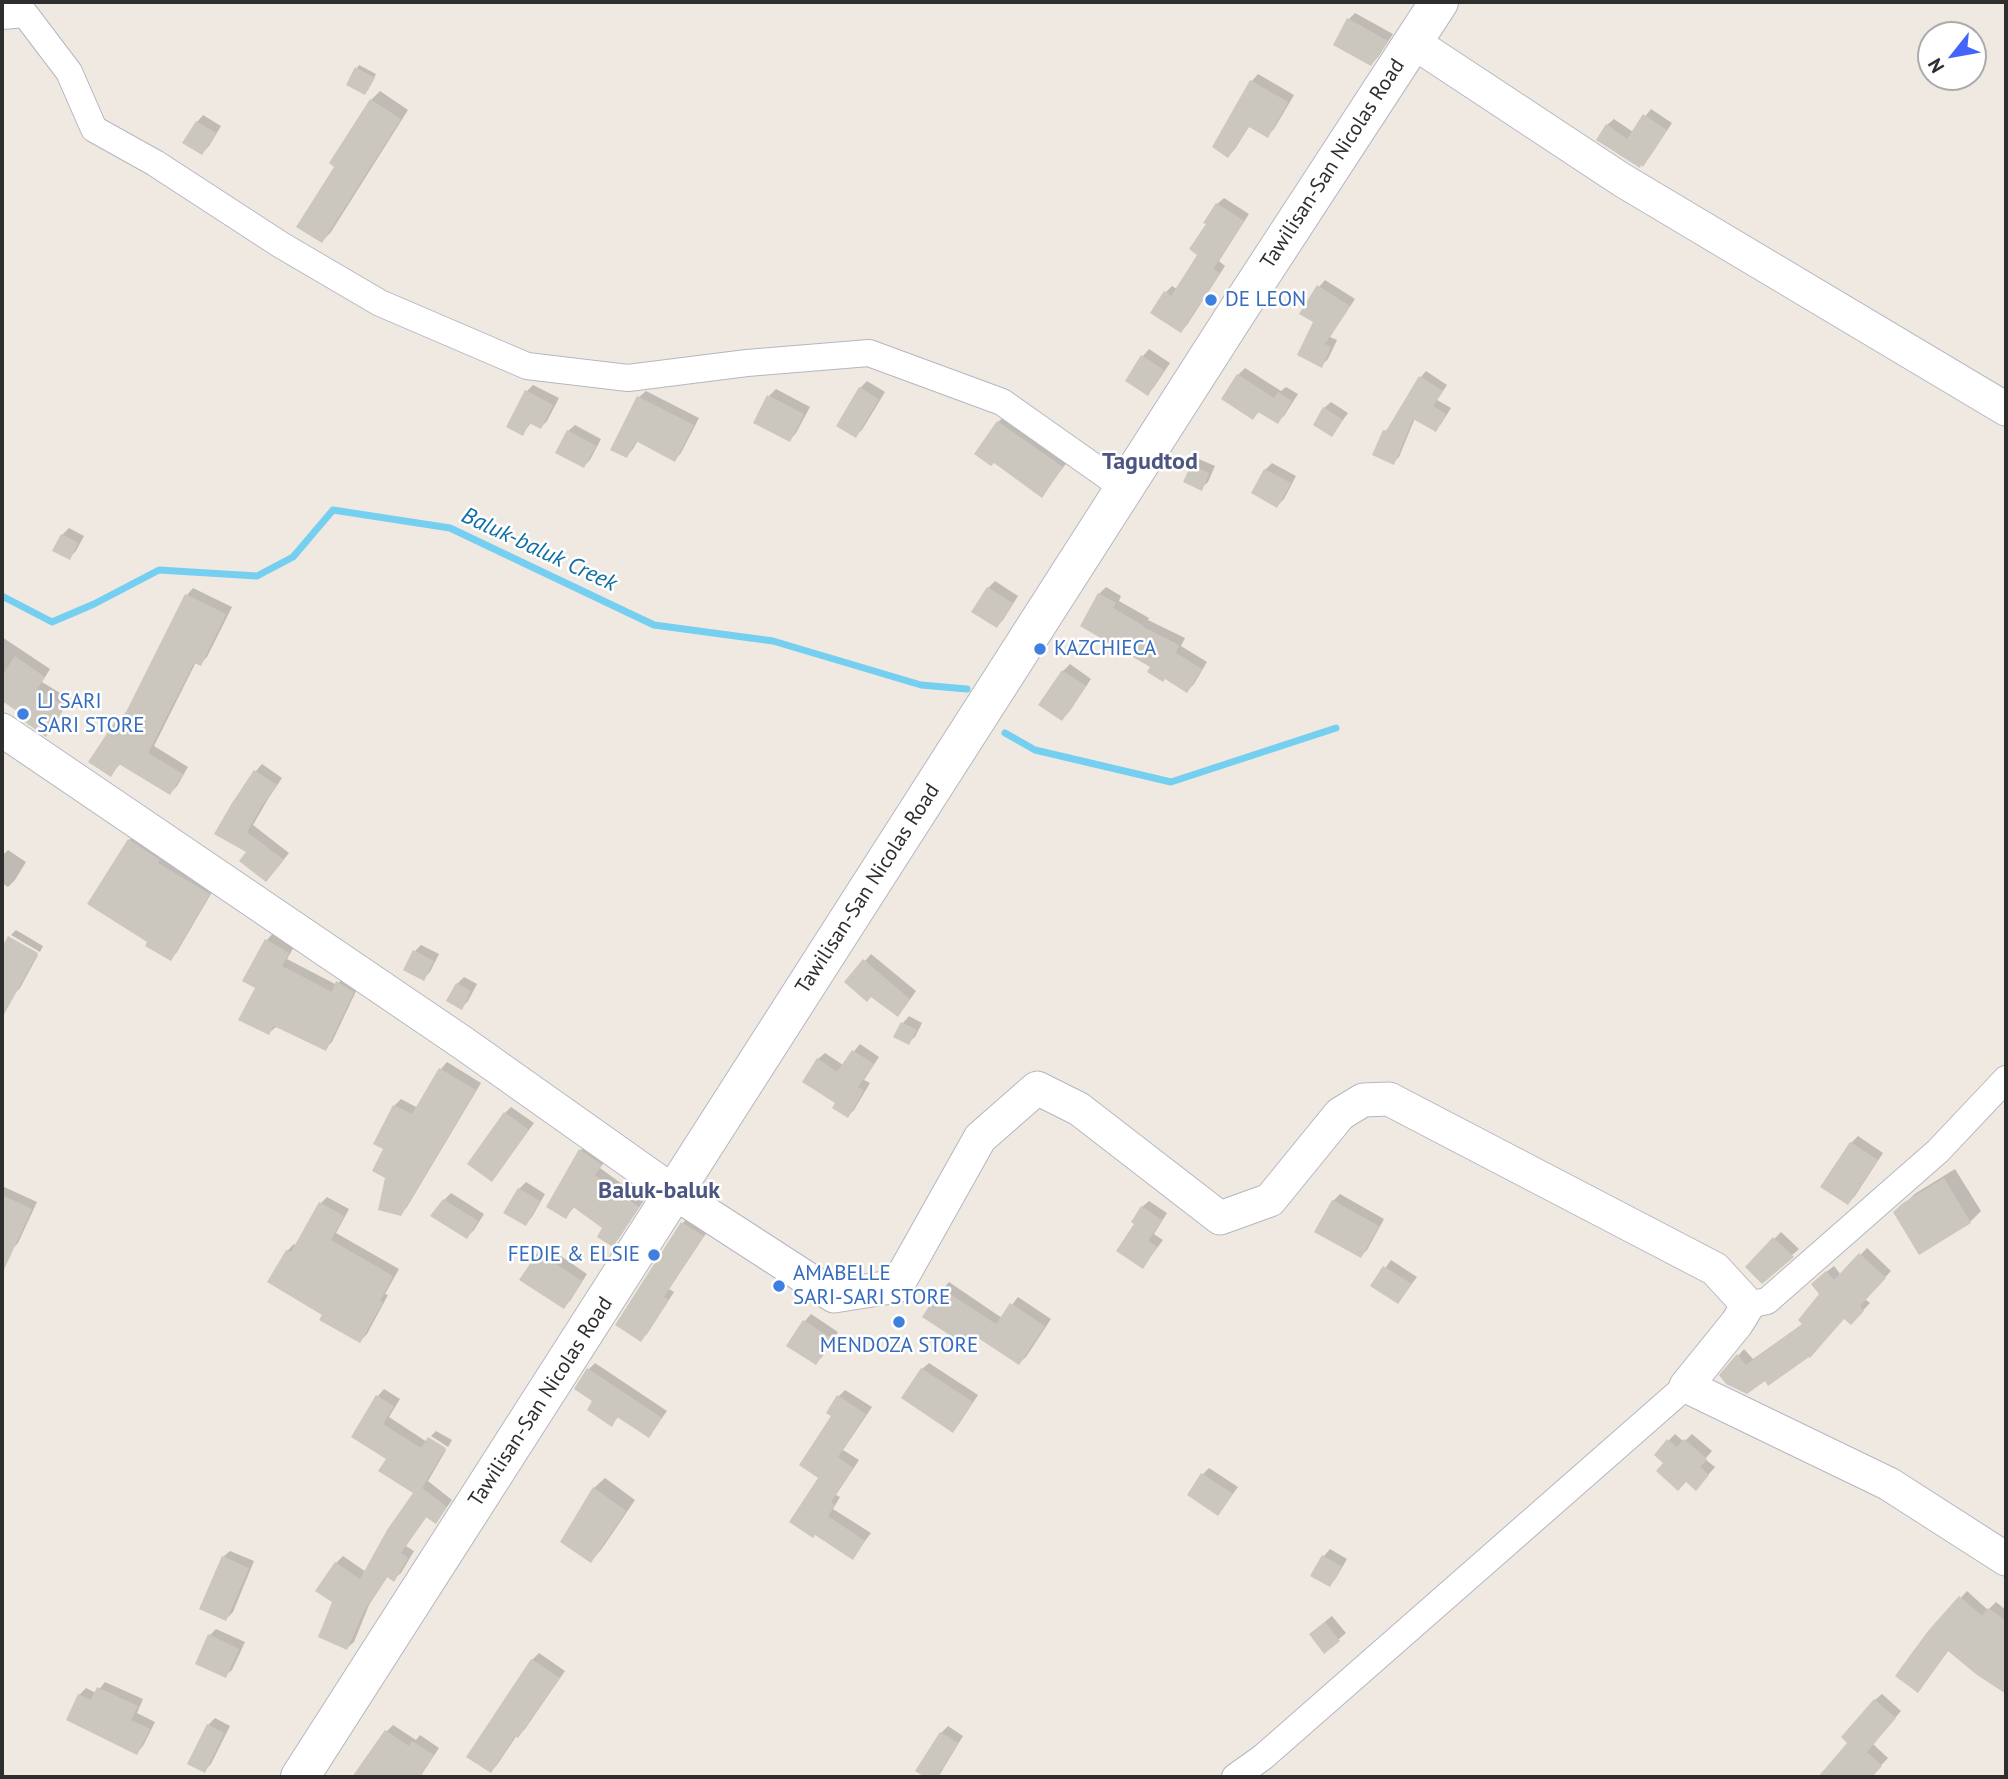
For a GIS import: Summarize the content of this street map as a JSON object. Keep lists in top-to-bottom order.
{
  "streets": {
    "main road": ["Tawilisan-San Nicolas Road"]
  },
  "districts": ["Tagudtod", "Baluk-baluk"],
  "water": ["Baluk-baluk Creek"],
  "places": [
    "DE LEON",
    "KAZCHIECA",
    "LJ SARI SARI STORE",
    "FEDIE & ELSIE",
    "AMABELLE SARI-SARI STORE",
    "MENDOZA STORE"
  ],
  "north": "bottom left"
}
